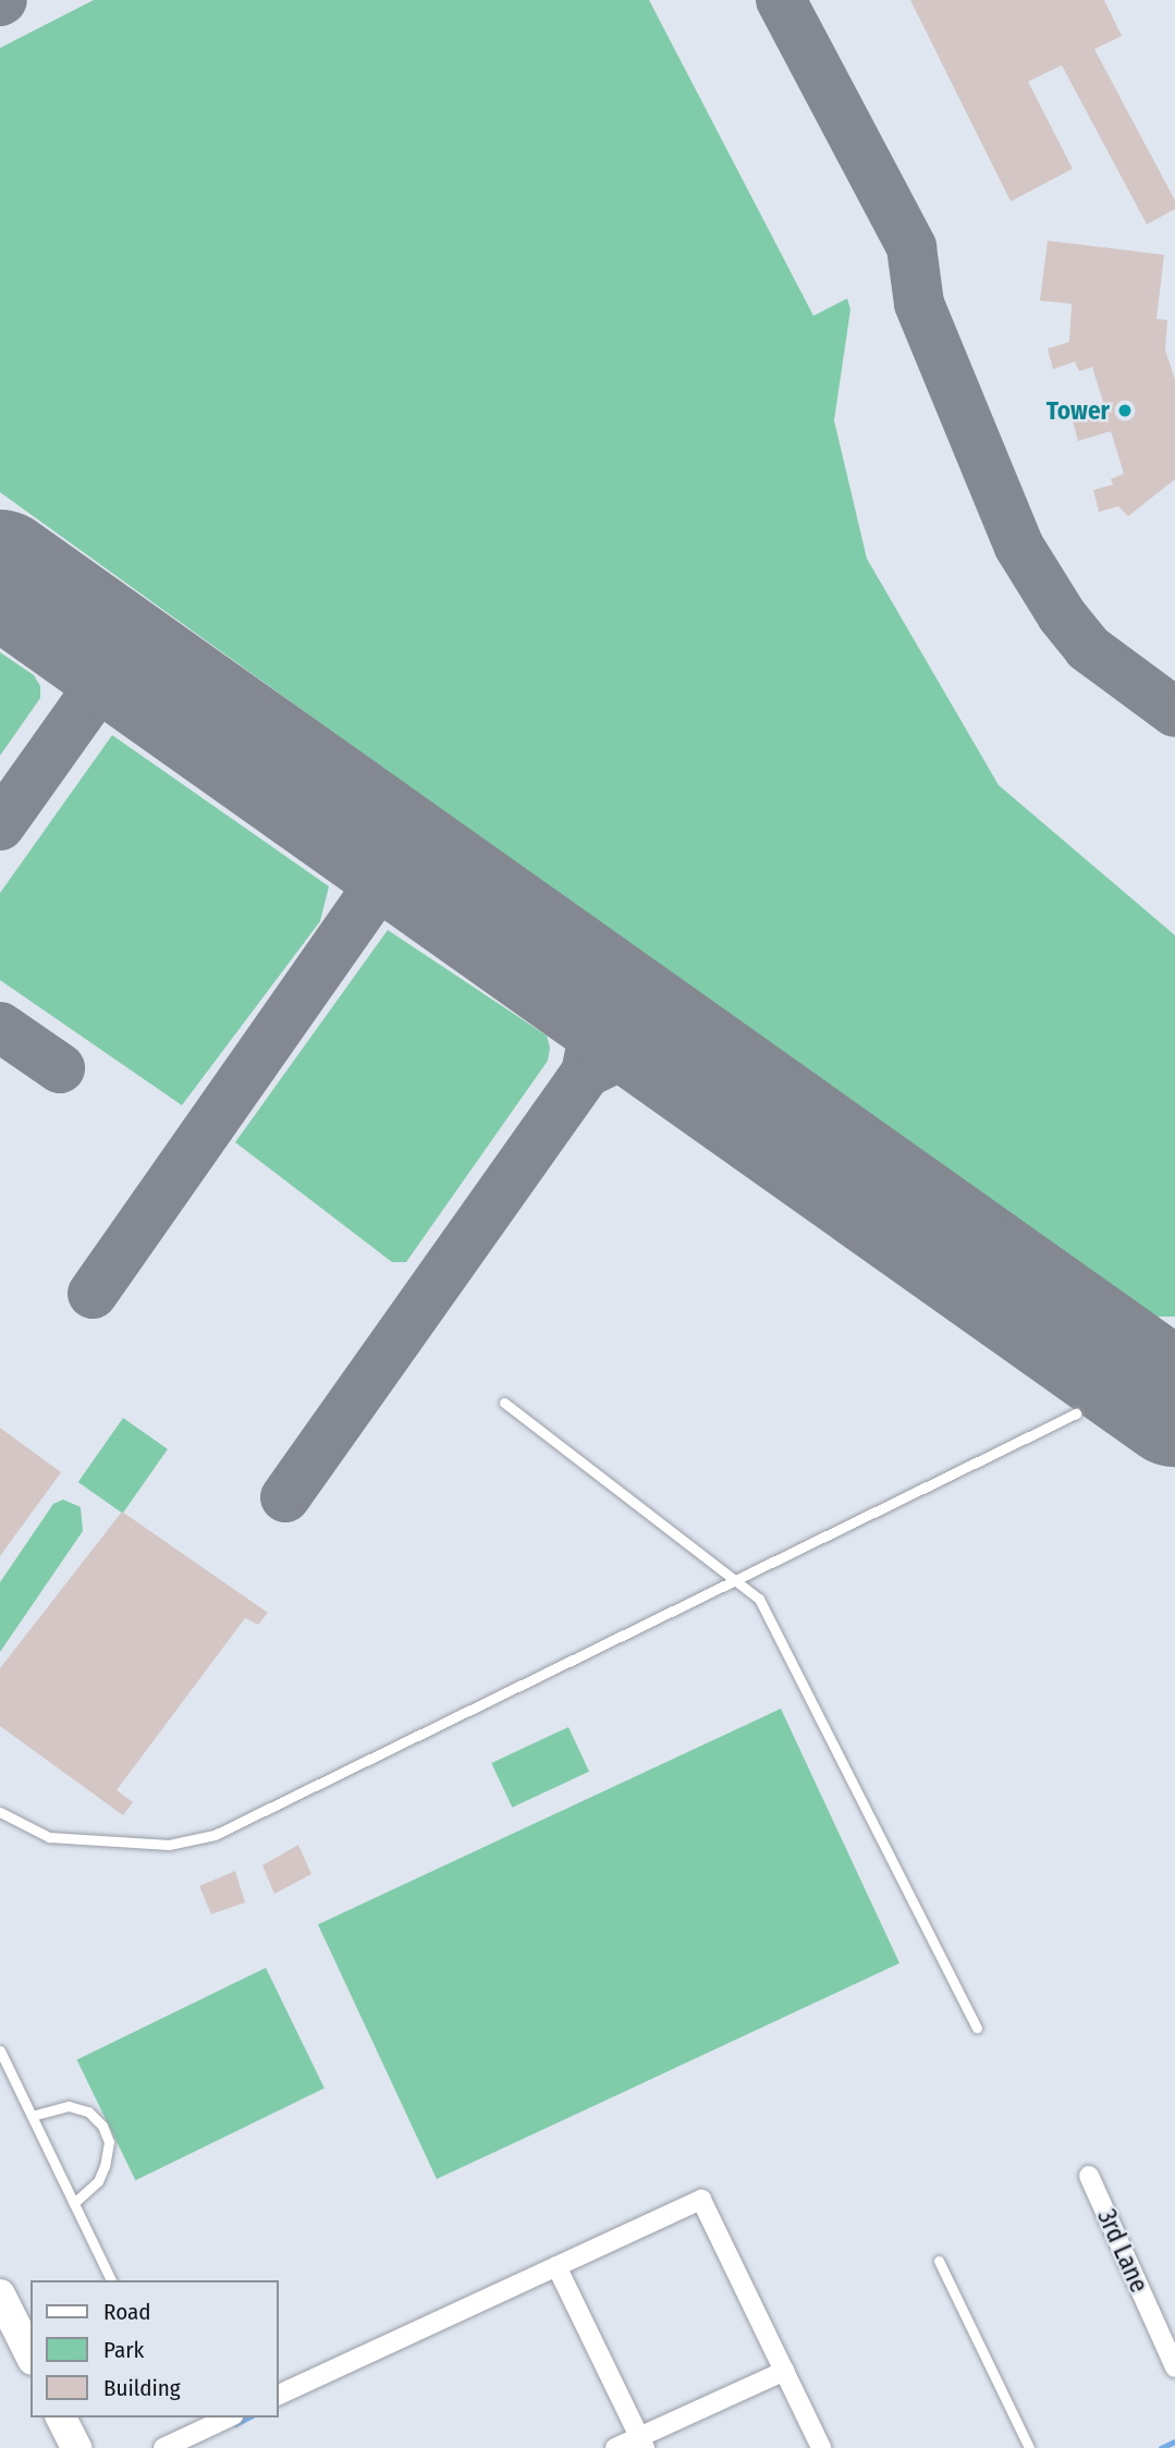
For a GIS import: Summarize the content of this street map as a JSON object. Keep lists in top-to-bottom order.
{
  "streets": {
    "street": ["3rd Lane"]
  },
  "places": ["Tower"],
  "legend": ["Road", "Park", "Building"]
}
